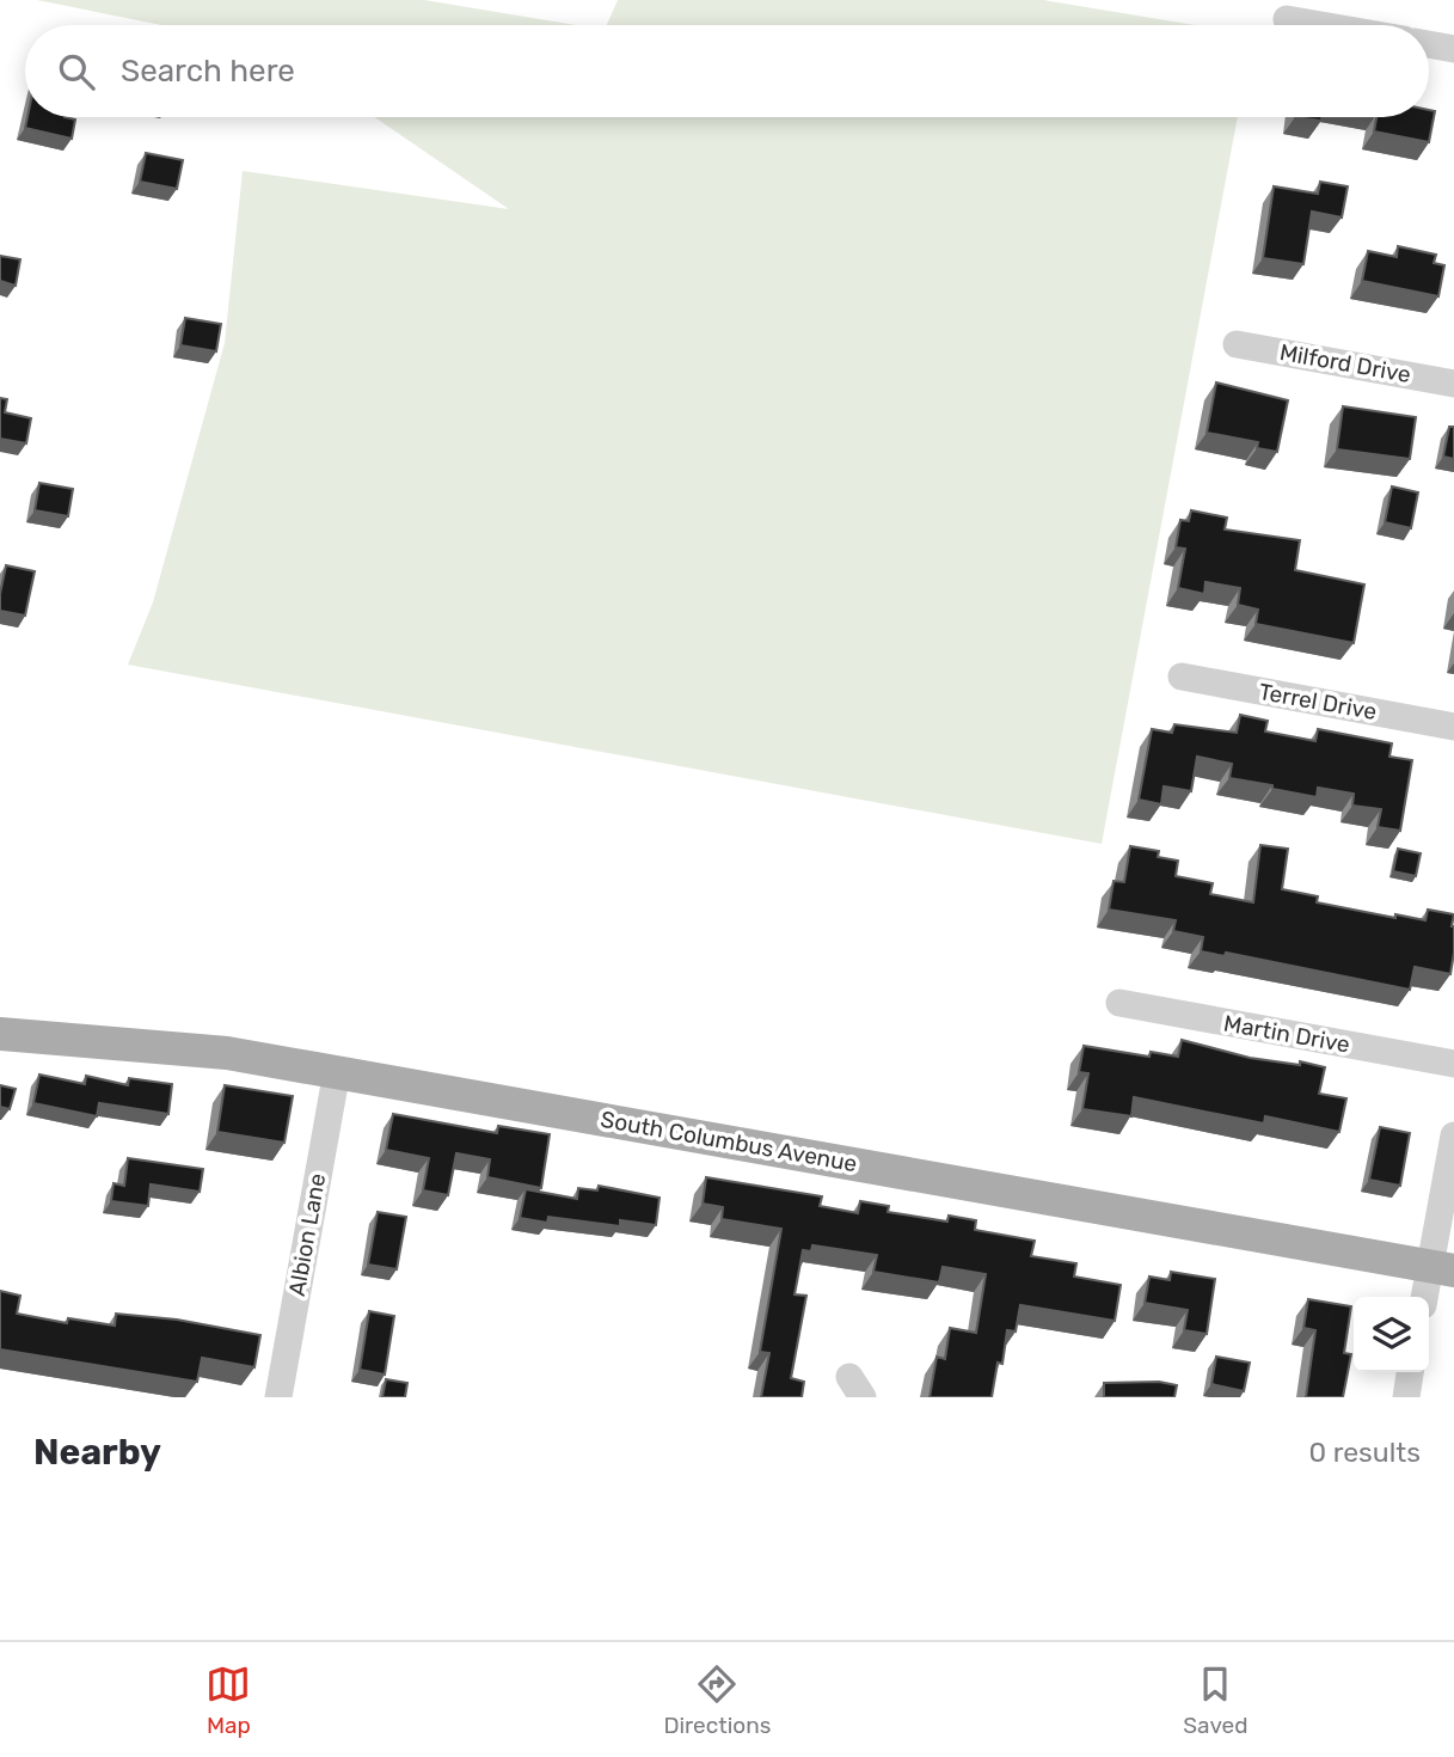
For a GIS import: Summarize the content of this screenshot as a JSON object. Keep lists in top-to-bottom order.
{
  "streets": {
    "main road": ["South Columbus Avenue"],
    "street": [
      "Milford Drive",
      "Terrel Drive",
      "Martin Drive",
      "Albion Lane"
    ]
  },
  "crossings": [
    ["South Columbus Avenue", "Albion Lane"]
  ],
  "page": {
    "search": "Search here",
    "heading": ["Nearby", "0 results"],
    "nav": ["Map", "Directions", "Saved"]
  }
}
